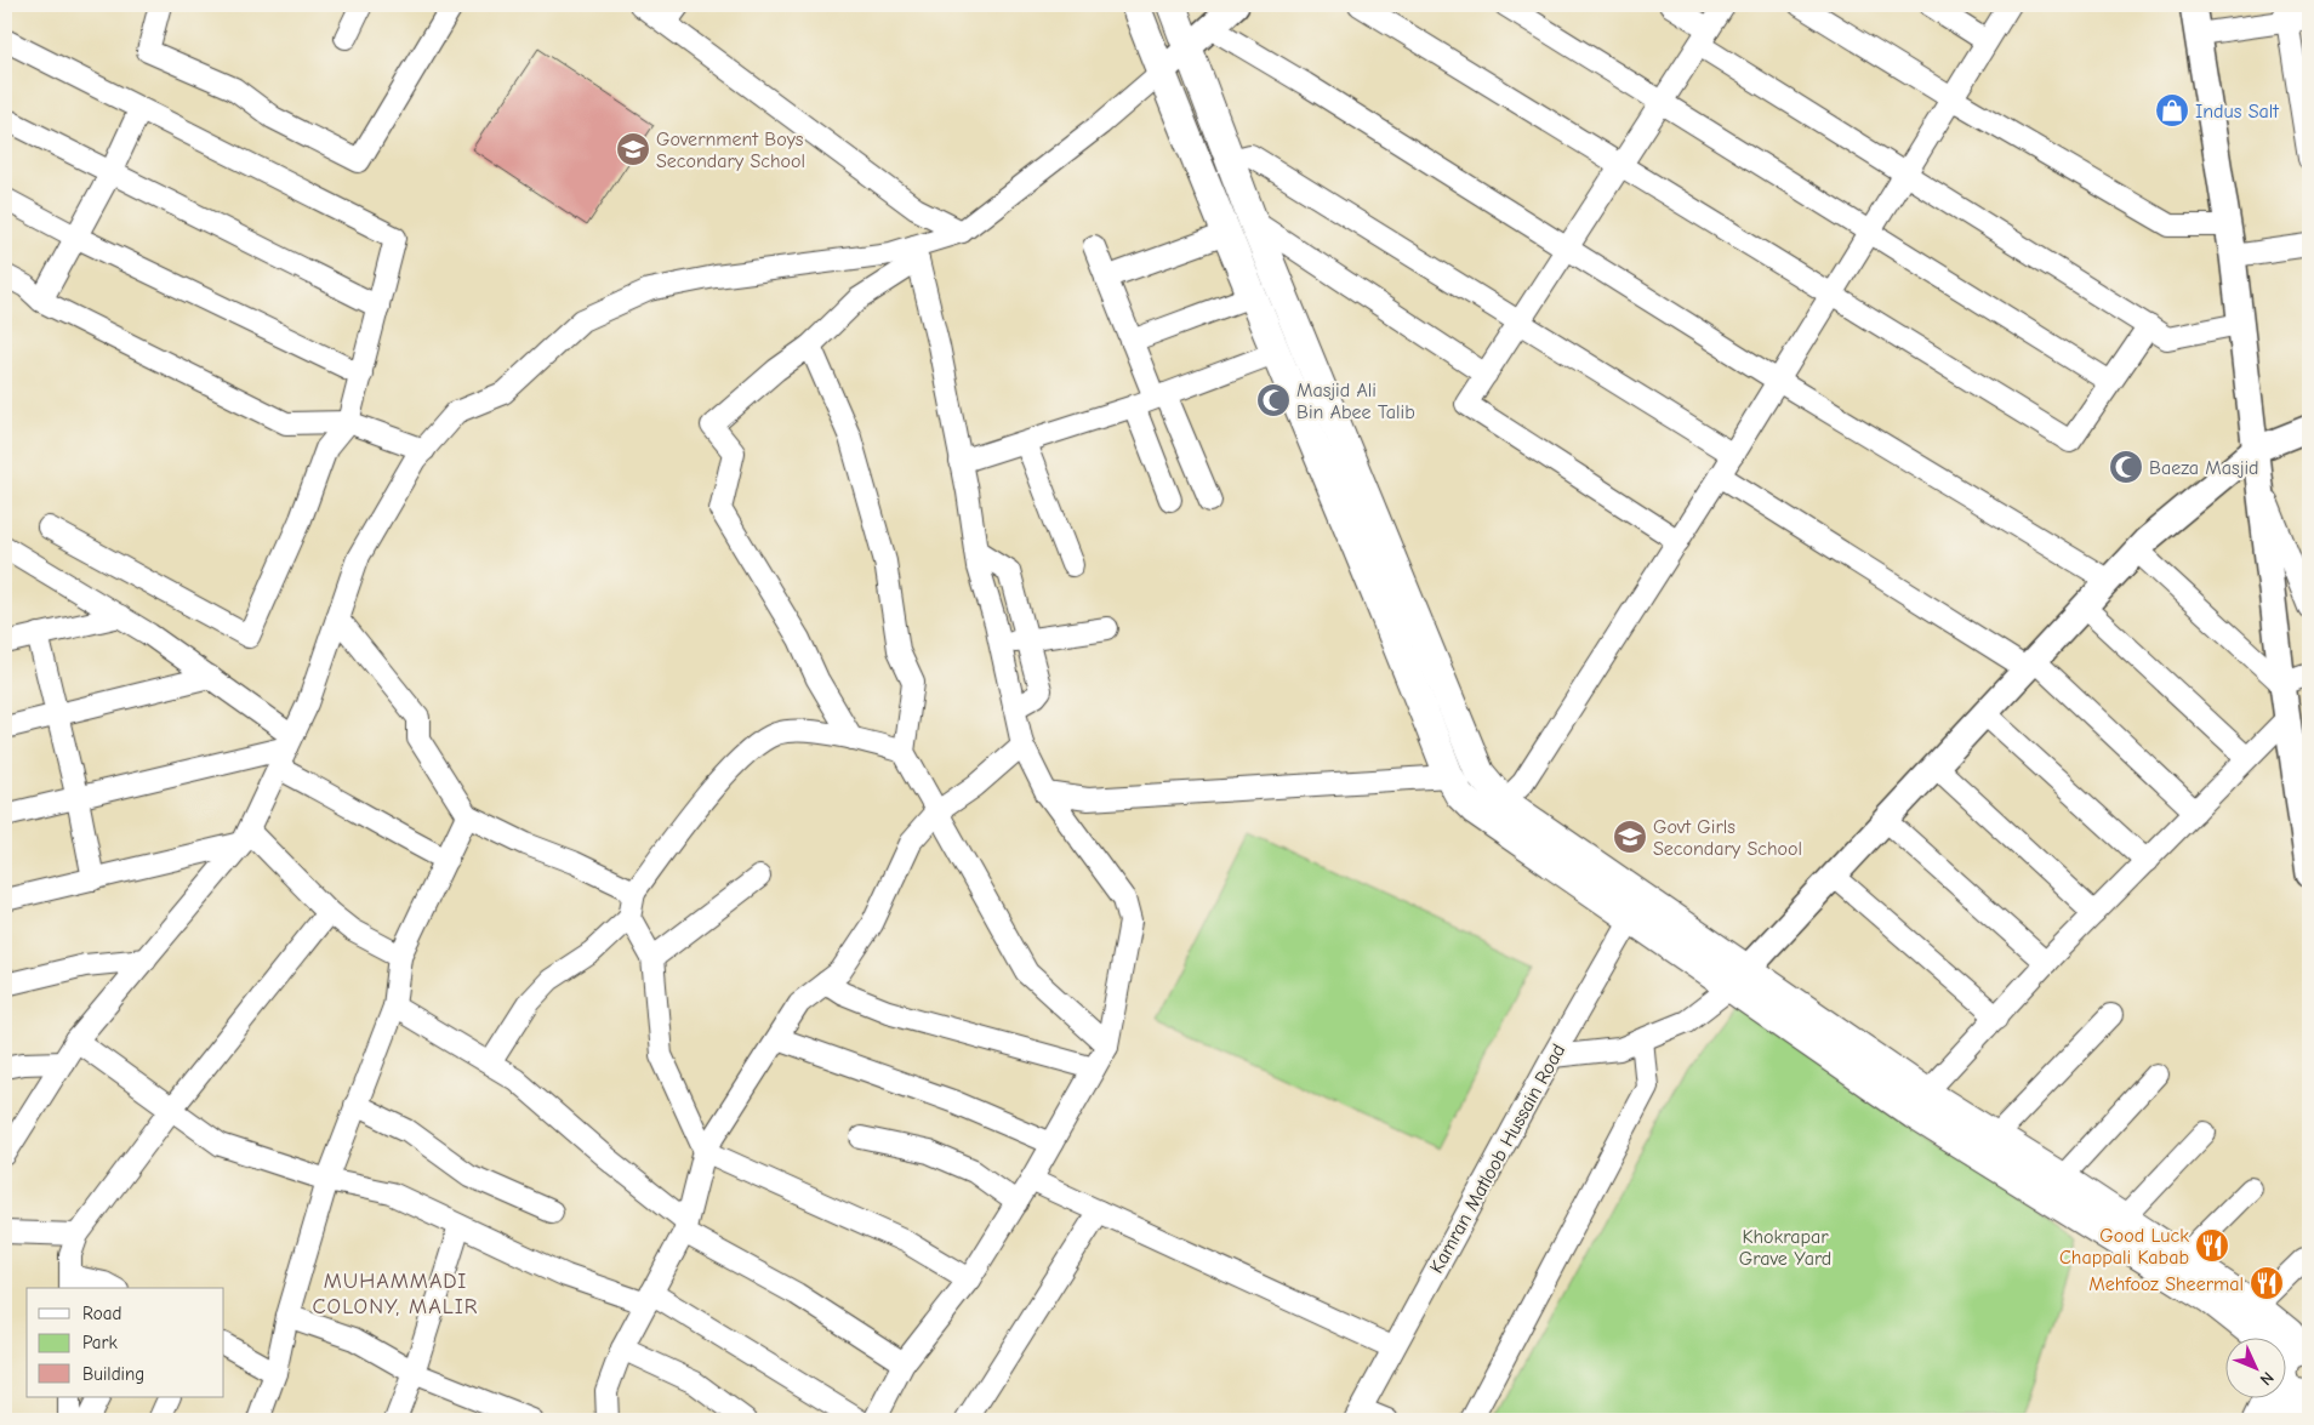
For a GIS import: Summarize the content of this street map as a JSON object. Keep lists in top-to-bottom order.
{
  "streets": {
    "street": ["Kamran Matloob Hussain Road"]
  },
  "districts": ["MUHAMMADI COLONY, MALIR"],
  "parks": ["Khokrapar Grave Yard"],
  "places": {
    "shop": ["Indus Salt"],
    "school or university": ["Government Boys Secondary School", "Govt Girls Secondary School"],
    "mosque": ["Masjid Ali Bin Abee Talib", "Baeza Masjid"],
    "restaurant": ["Good Luck Chappali Kabab", "Mehfooz Sheermal"]
  },
  "legend": ["Road", "Park", "Building"],
  "north": "bottom right"
}
